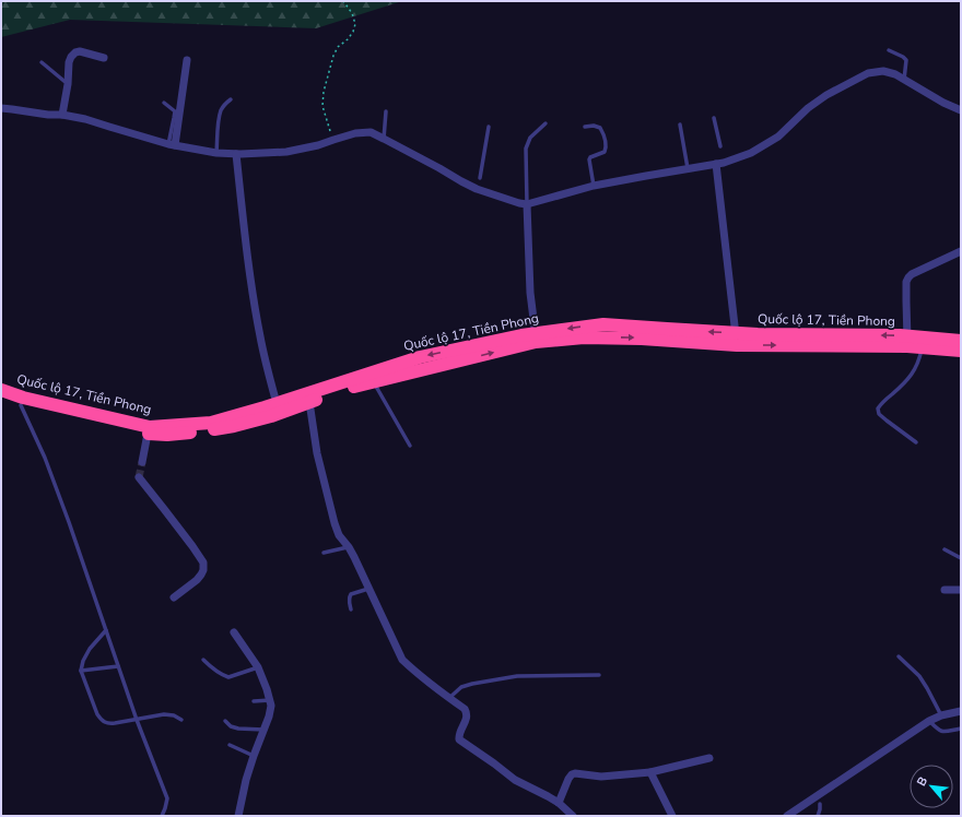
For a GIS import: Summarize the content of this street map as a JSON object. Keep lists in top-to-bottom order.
{
  "streets": {
    "highway": ["Quốc lộ 17, Tiền Phong"]
  },
  "north": "top left"
}
